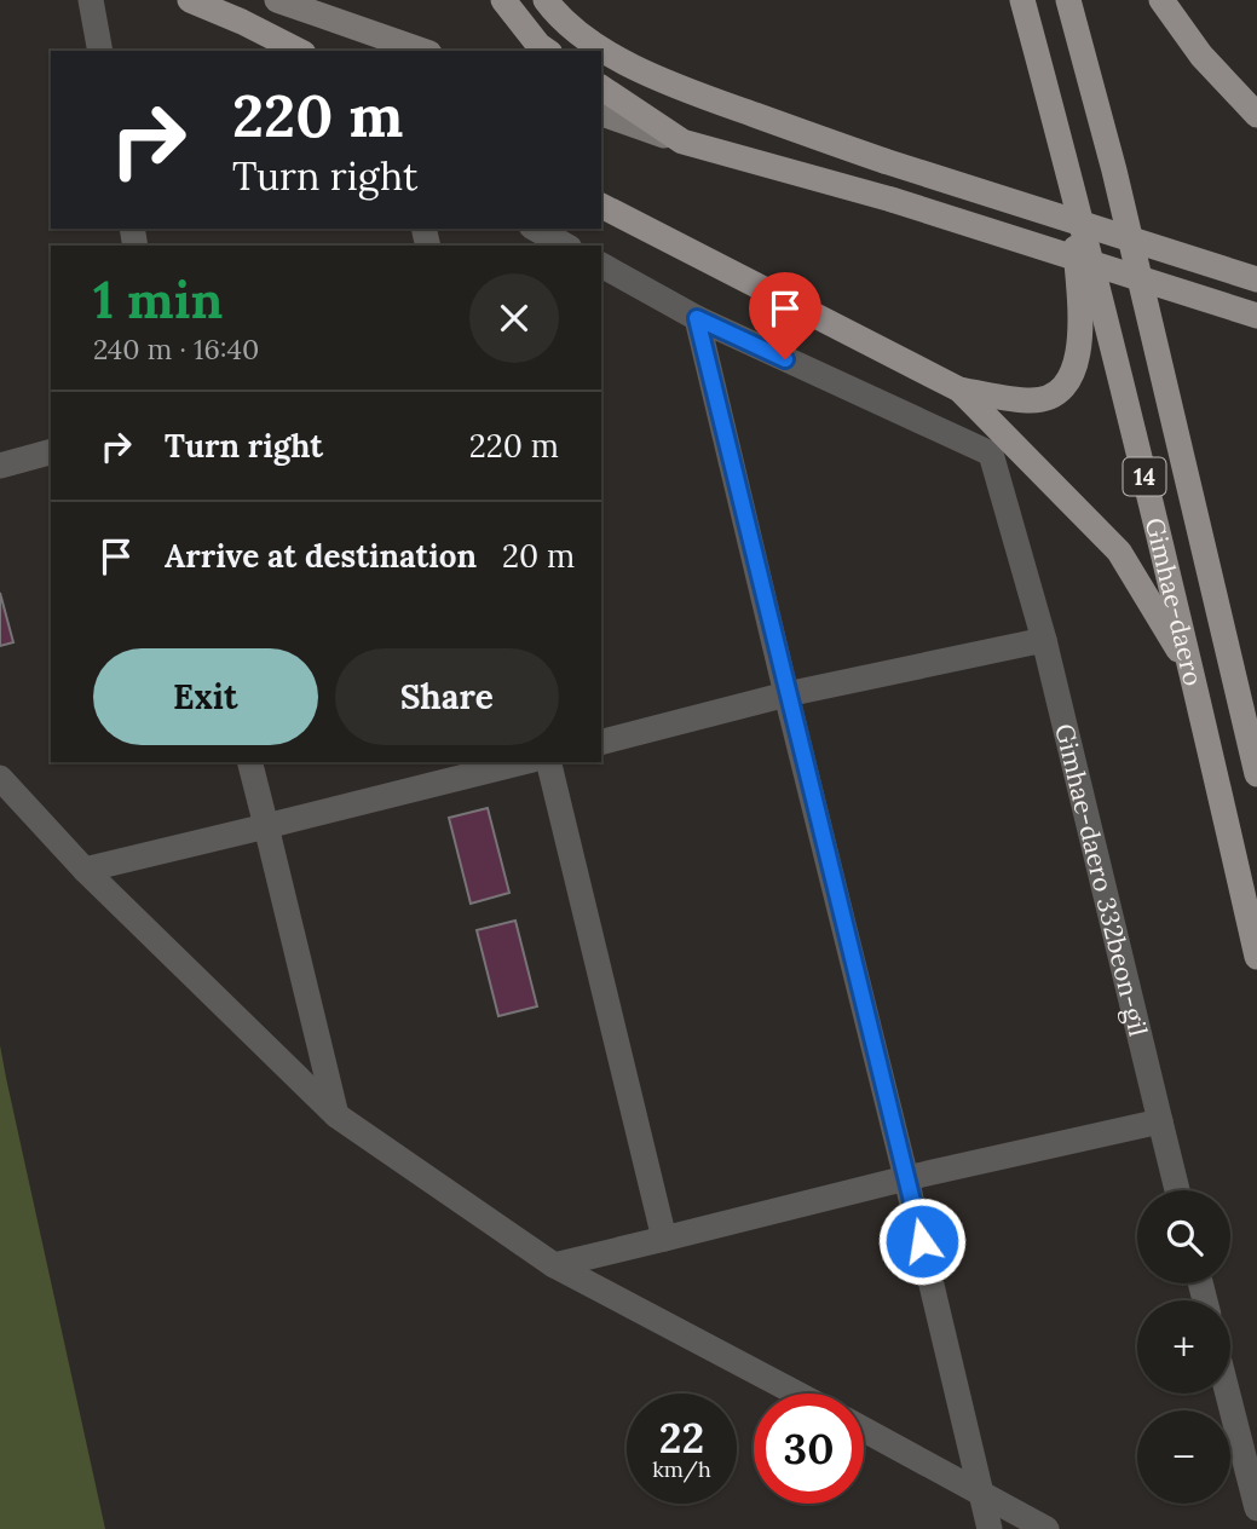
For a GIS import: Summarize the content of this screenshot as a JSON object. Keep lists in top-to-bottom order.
{
  "streets": {
    "main road": ["14", "Gimhae-daero"],
    "street": ["Gimhae-daero 332beon-gil"]
  },
  "page": {
    "turn": ["220 m", "Turn right"],
    "heading": ["1 min", "240 m · 16:40"],
    "list": [
      {
        "name": "Turn right",
        "value": "220 m"
      },
      {
        "name": "Arrive at destination",
        "value": "20 m"
      }
    ],
    "buttons": ["Exit", "Share"],
    "map_buttons": ["+", "−"],
    "speed": "22 km/h",
    "limit": "30"
  }
}
